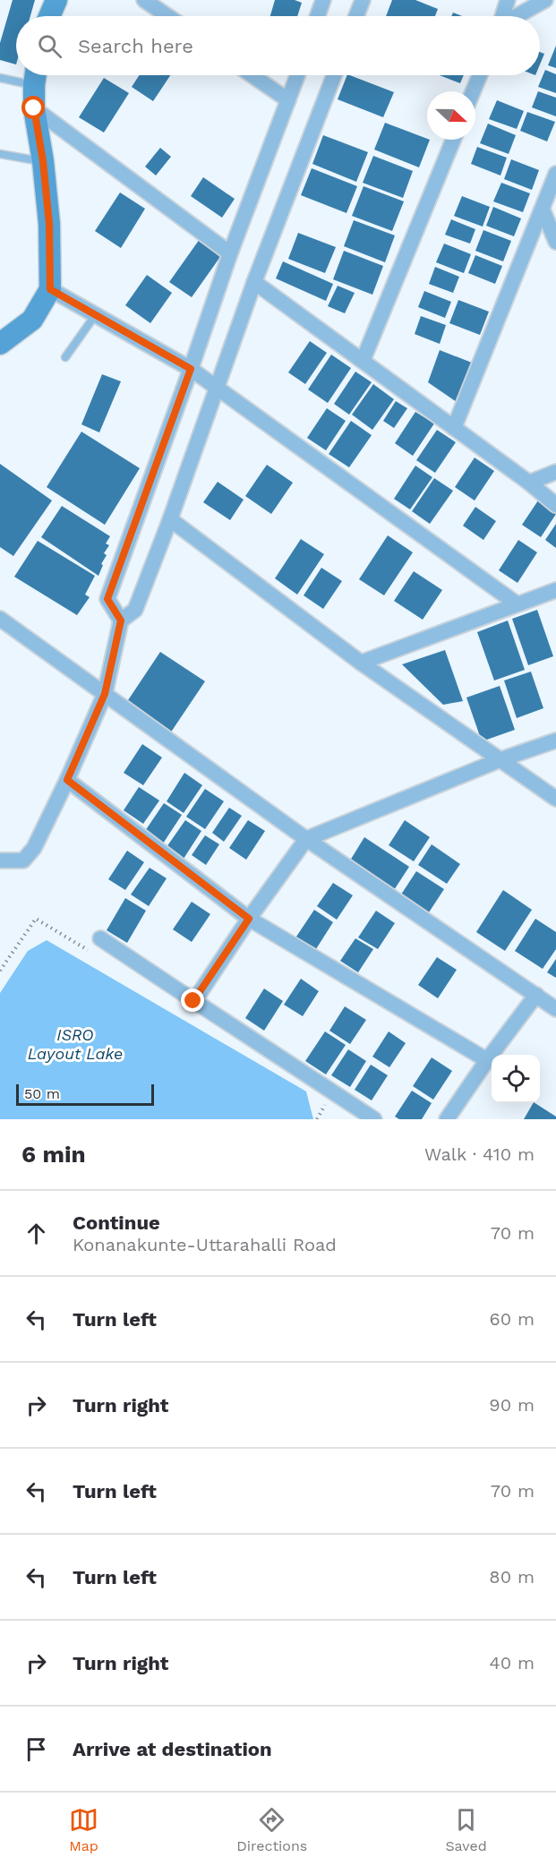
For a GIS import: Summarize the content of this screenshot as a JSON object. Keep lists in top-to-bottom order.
{
  "water": ["ISRO Layout Lake"],
  "scale_bar": "50 m",
  "north": "right",
  "page": {
    "search": "Search here",
    "scale": "50 m",
    "heading": ["6 min", "Walk · 410 m"],
    "list": [
      ["Continue", "Konanakunte-Uttarahalli Road", "70 m"],
      ["Turn left", "60 m"],
      ["Turn right", "90 m"],
      ["Turn left", "70 m"],
      ["Turn left", "80 m"],
      ["Turn right", "40 m"],
      "Arrive at destination"
    ],
    "nav": ["Map", "Directions", "Saved"]
  }
}
